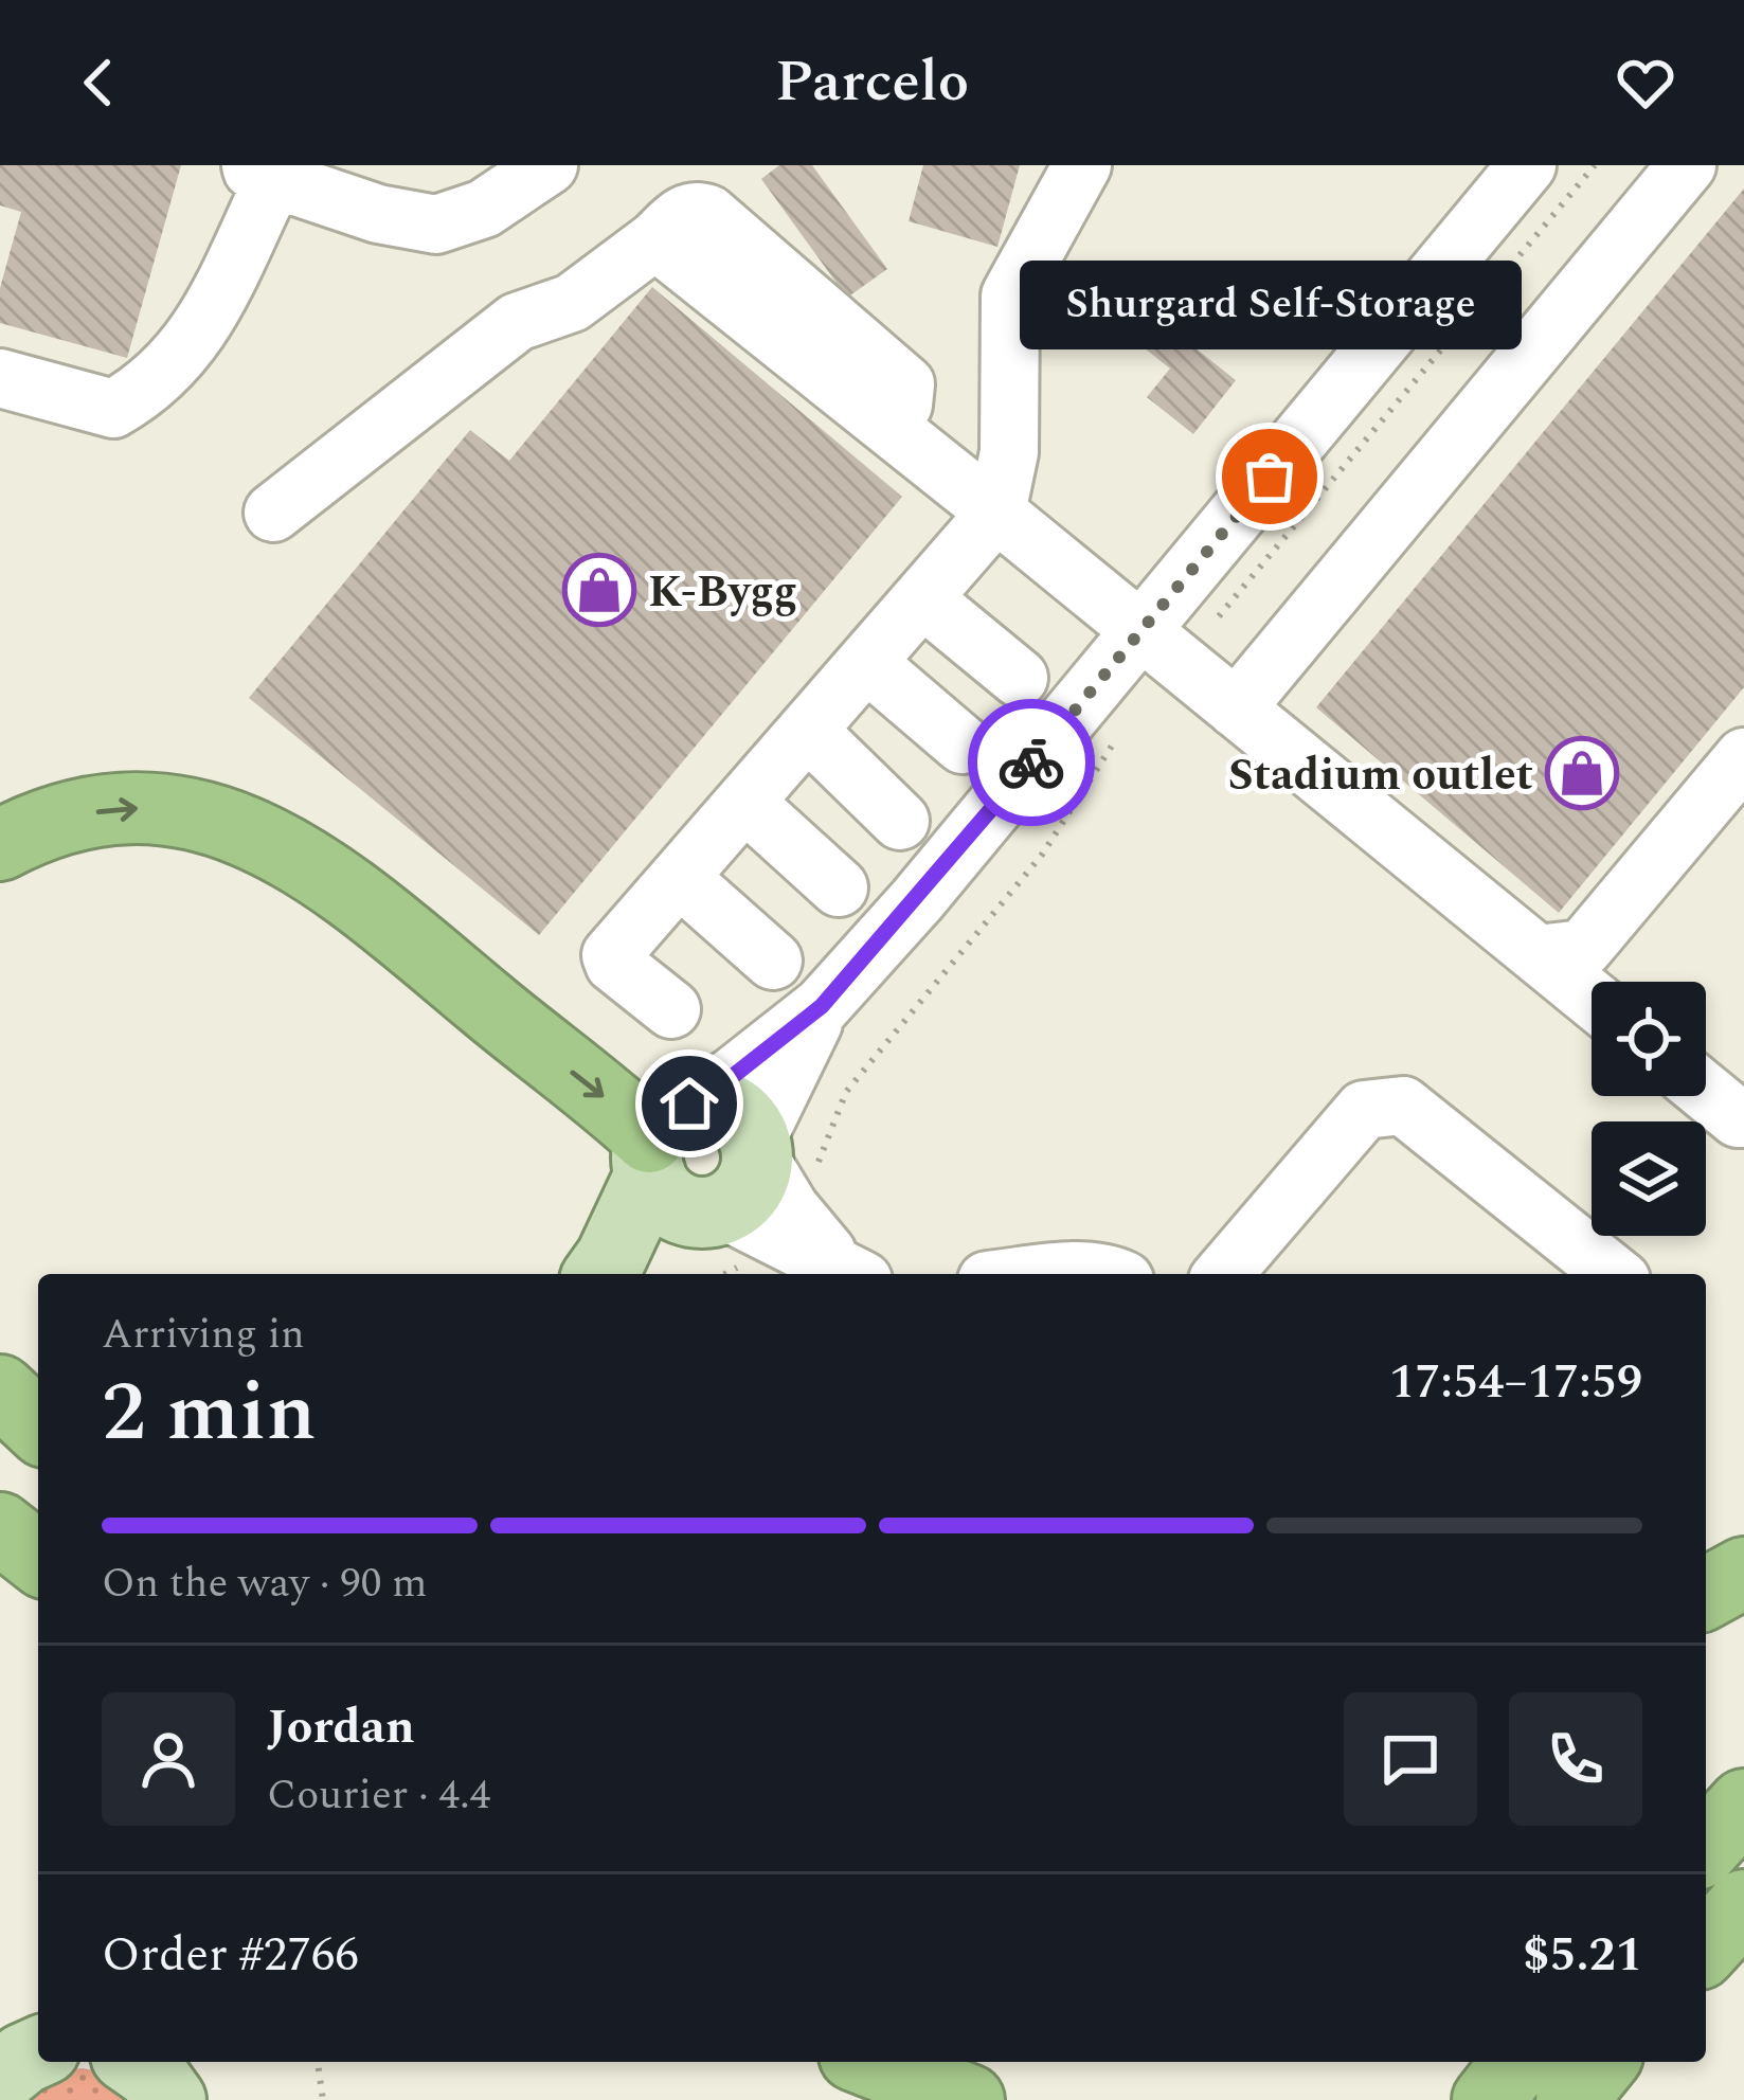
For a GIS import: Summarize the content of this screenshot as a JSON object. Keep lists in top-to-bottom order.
{
  "places": {
    "other": ["Shurgard Self-Storage"],
    "shop": ["K-Bygg", "Stadium outlet"]
  },
  "page": {
    "header": "Parcelo",
    "bubble": "Shurgard Self-Storage",
    "heading": ["2 min", "Arriving in", "17:54–17:59"],
    "panel": [
      "Jordan",
      "Courier · 4.4",
      "Order #2766",
      "$5.21"
    ],
    "bar": "On the way · 90 m"
  }
}
